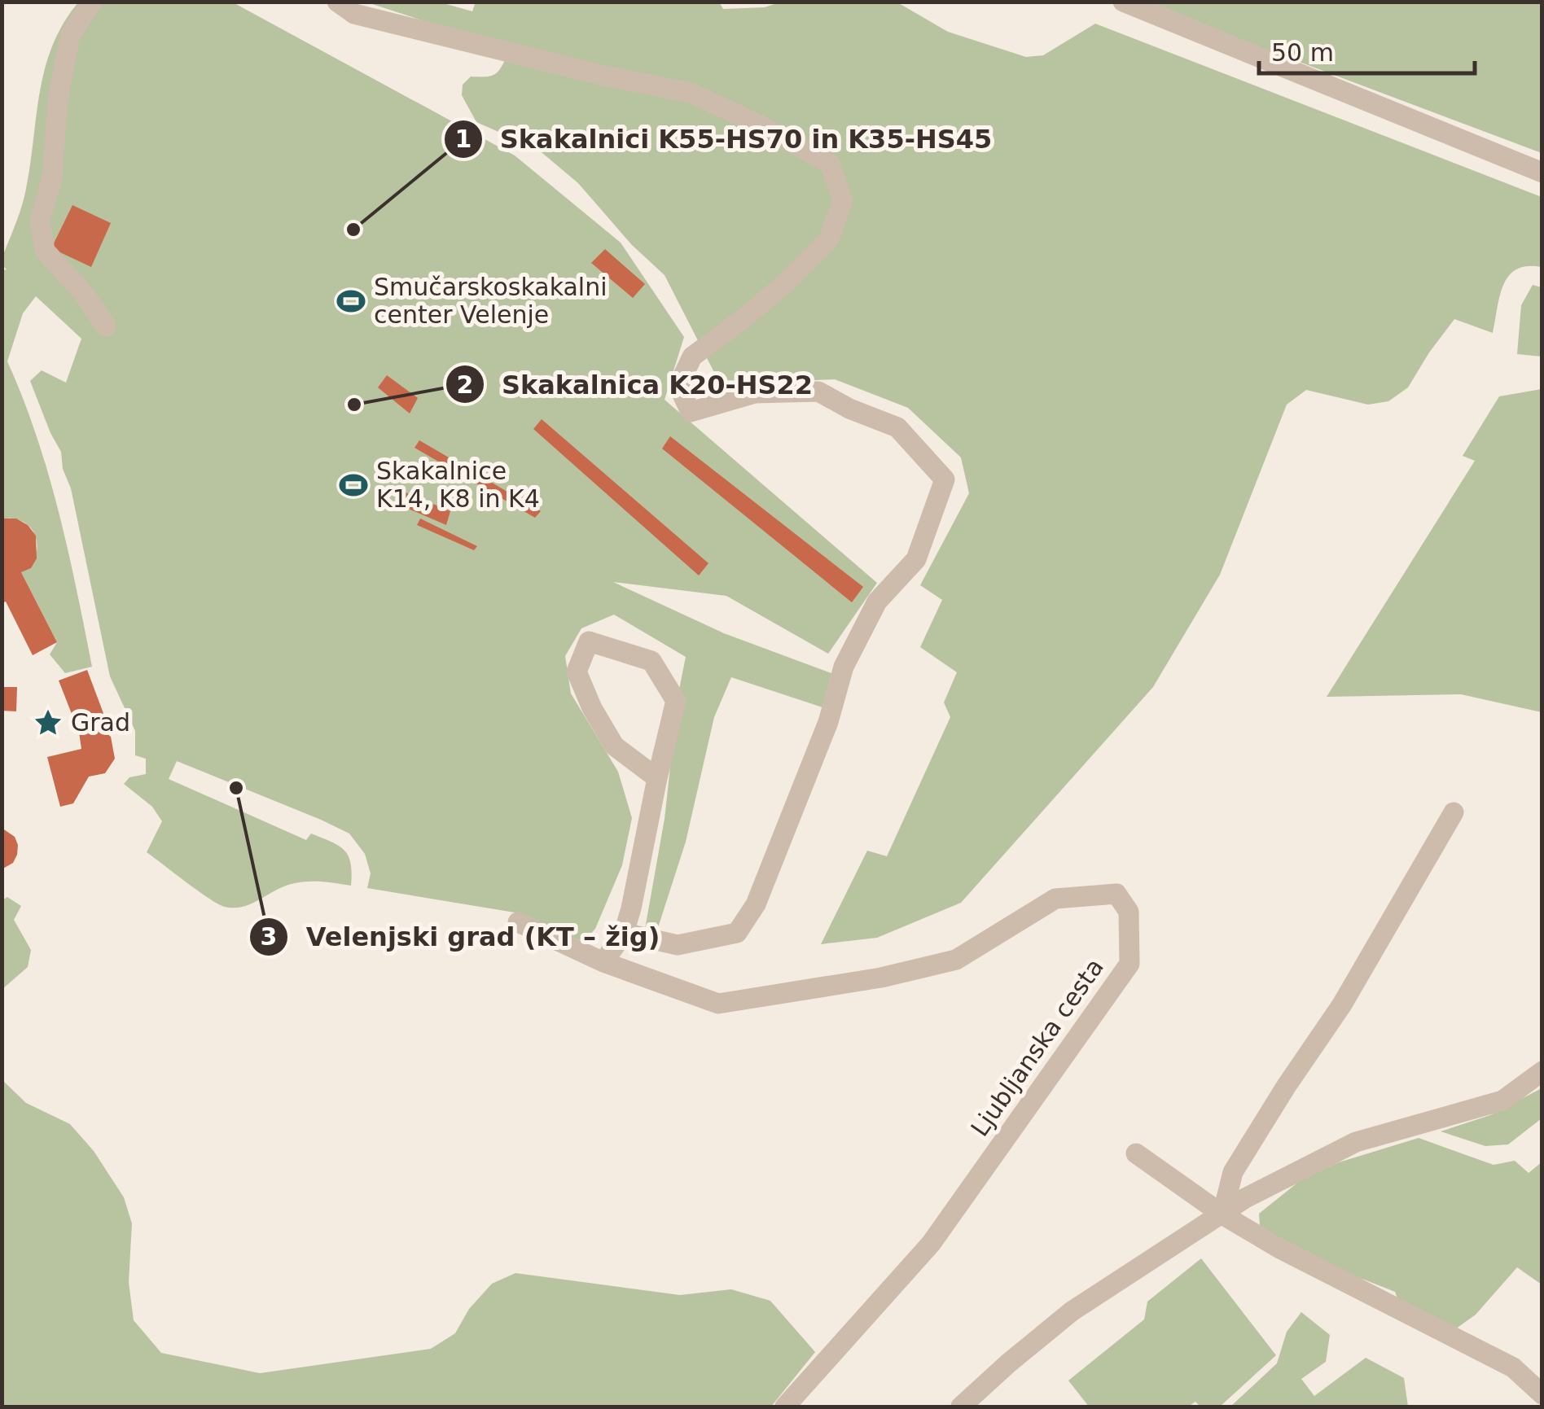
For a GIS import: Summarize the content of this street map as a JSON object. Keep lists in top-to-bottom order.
{
  "streets": {
    "street": ["Ljubljanska cesta"]
  },
  "places": {
    "other": ["Skakalnici K55-HS70 in K35-HS45", "Skakalnica K20-HS22", "Velenjski grad (KT – žig)"],
    "sports": ["Smučarskoskakalni center Velenje", "Skakalnice K14, K8 in K4"],
    "place": ["Grad"]
  },
  "scale_bar": "50 m"
}
